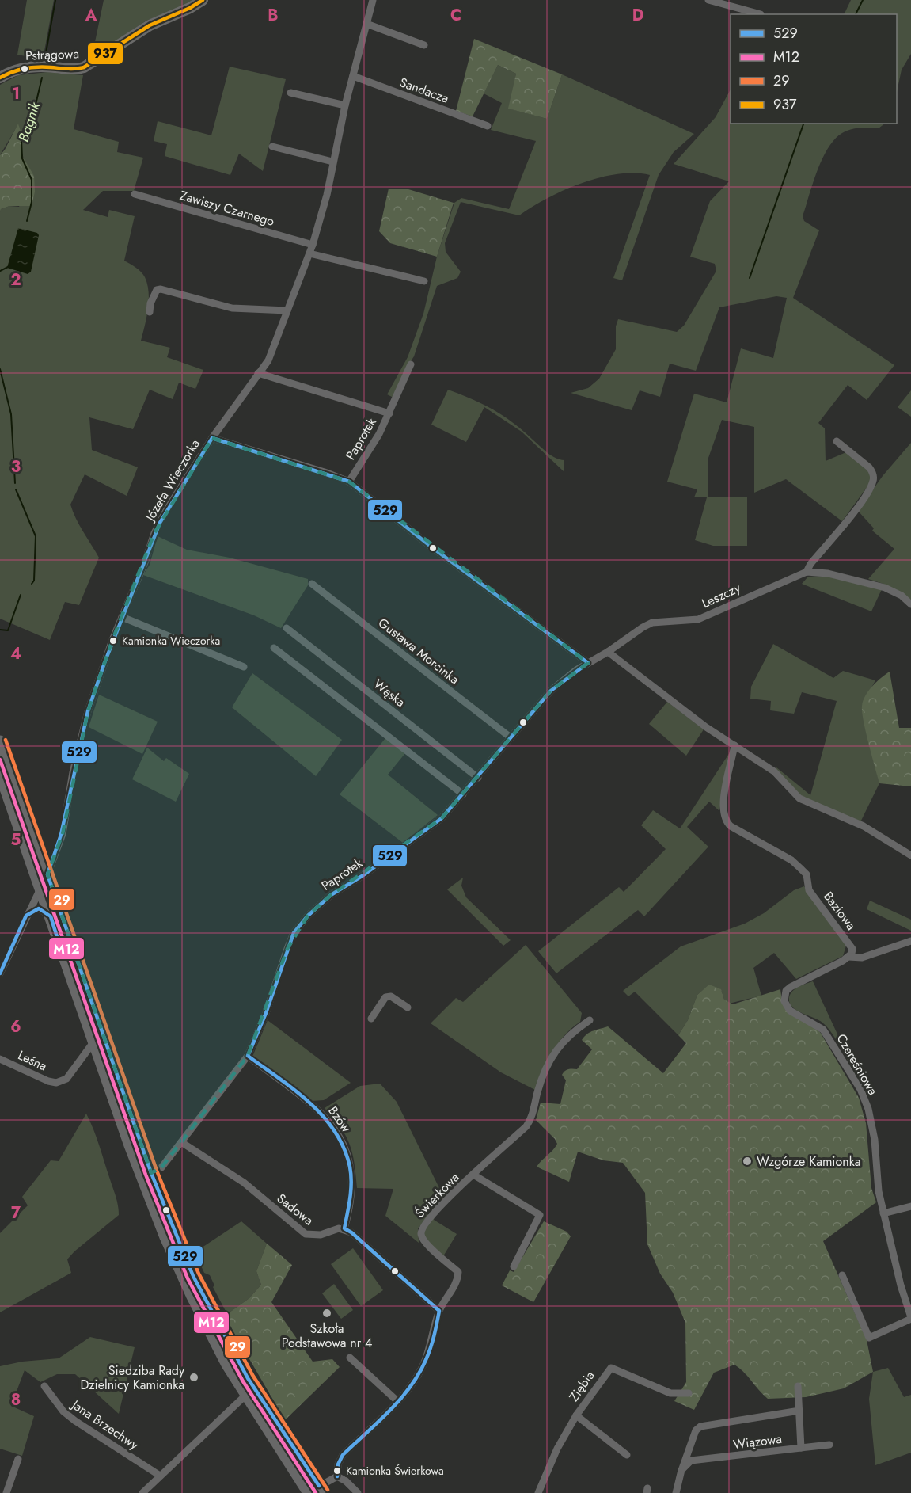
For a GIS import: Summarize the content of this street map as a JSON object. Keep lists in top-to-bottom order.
{
  "streets": {
    "street": [
      "Pstrągowa",
      "Sandacza",
      "Zawiszy Czarnego",
      "Paprotek",
      "Józefa Wieczorka",
      "Leszczy",
      "Gustawa Morcinka",
      "Wąska",
      "Baziowa",
      "Leśna",
      "Czereśniowa",
      "Bzów",
      "Świerkowa",
      "Sadowa",
      "Ziębia",
      "Jana Brzechwy",
      "Wiązowa"
    ]
  },
  "crossings": [
    ["Zawiszy Czarnego", "Józefa Wieczorka"],
    ["Paprotek", "Józefa Wieczorka"],
    ["Paprotek", "Leszczy"],
    ["Paprotek", "Gustawa Morcinka"],
    ["Paprotek", "Wąska"],
    ["Paprotek", "Bzów"],
    ["Paprotek", "Sadowa"],
    ["Baziowa", "Czereśniowa"],
    ["Bzów", "Sadowa"]
  ],
  "water": ["Bagnik"],
  "places": [
    "Kamionka Wieczorka",
    "Wzgórze Kamionka",
    "Szkoła Podstawowa nr 4",
    "Siedziba Rady Dzielnicy Kamionka",
    "Kamionka Świerkowa"
  ],
  "lines": [
    "transit line 937",
    "transit line 529",
    "transit line 29",
    "transit line M12"
  ],
  "legend": [
    "529",
    "M12",
    "29",
    "937"
  ],
  "grid": {
    "columns": [
      "A",
      "B",
      "C",
      "D"
    ],
    "rows": [
      "1",
      "2",
      "3",
      "4",
      "5",
      "6",
      "7",
      "8"
    ]
  }
}
